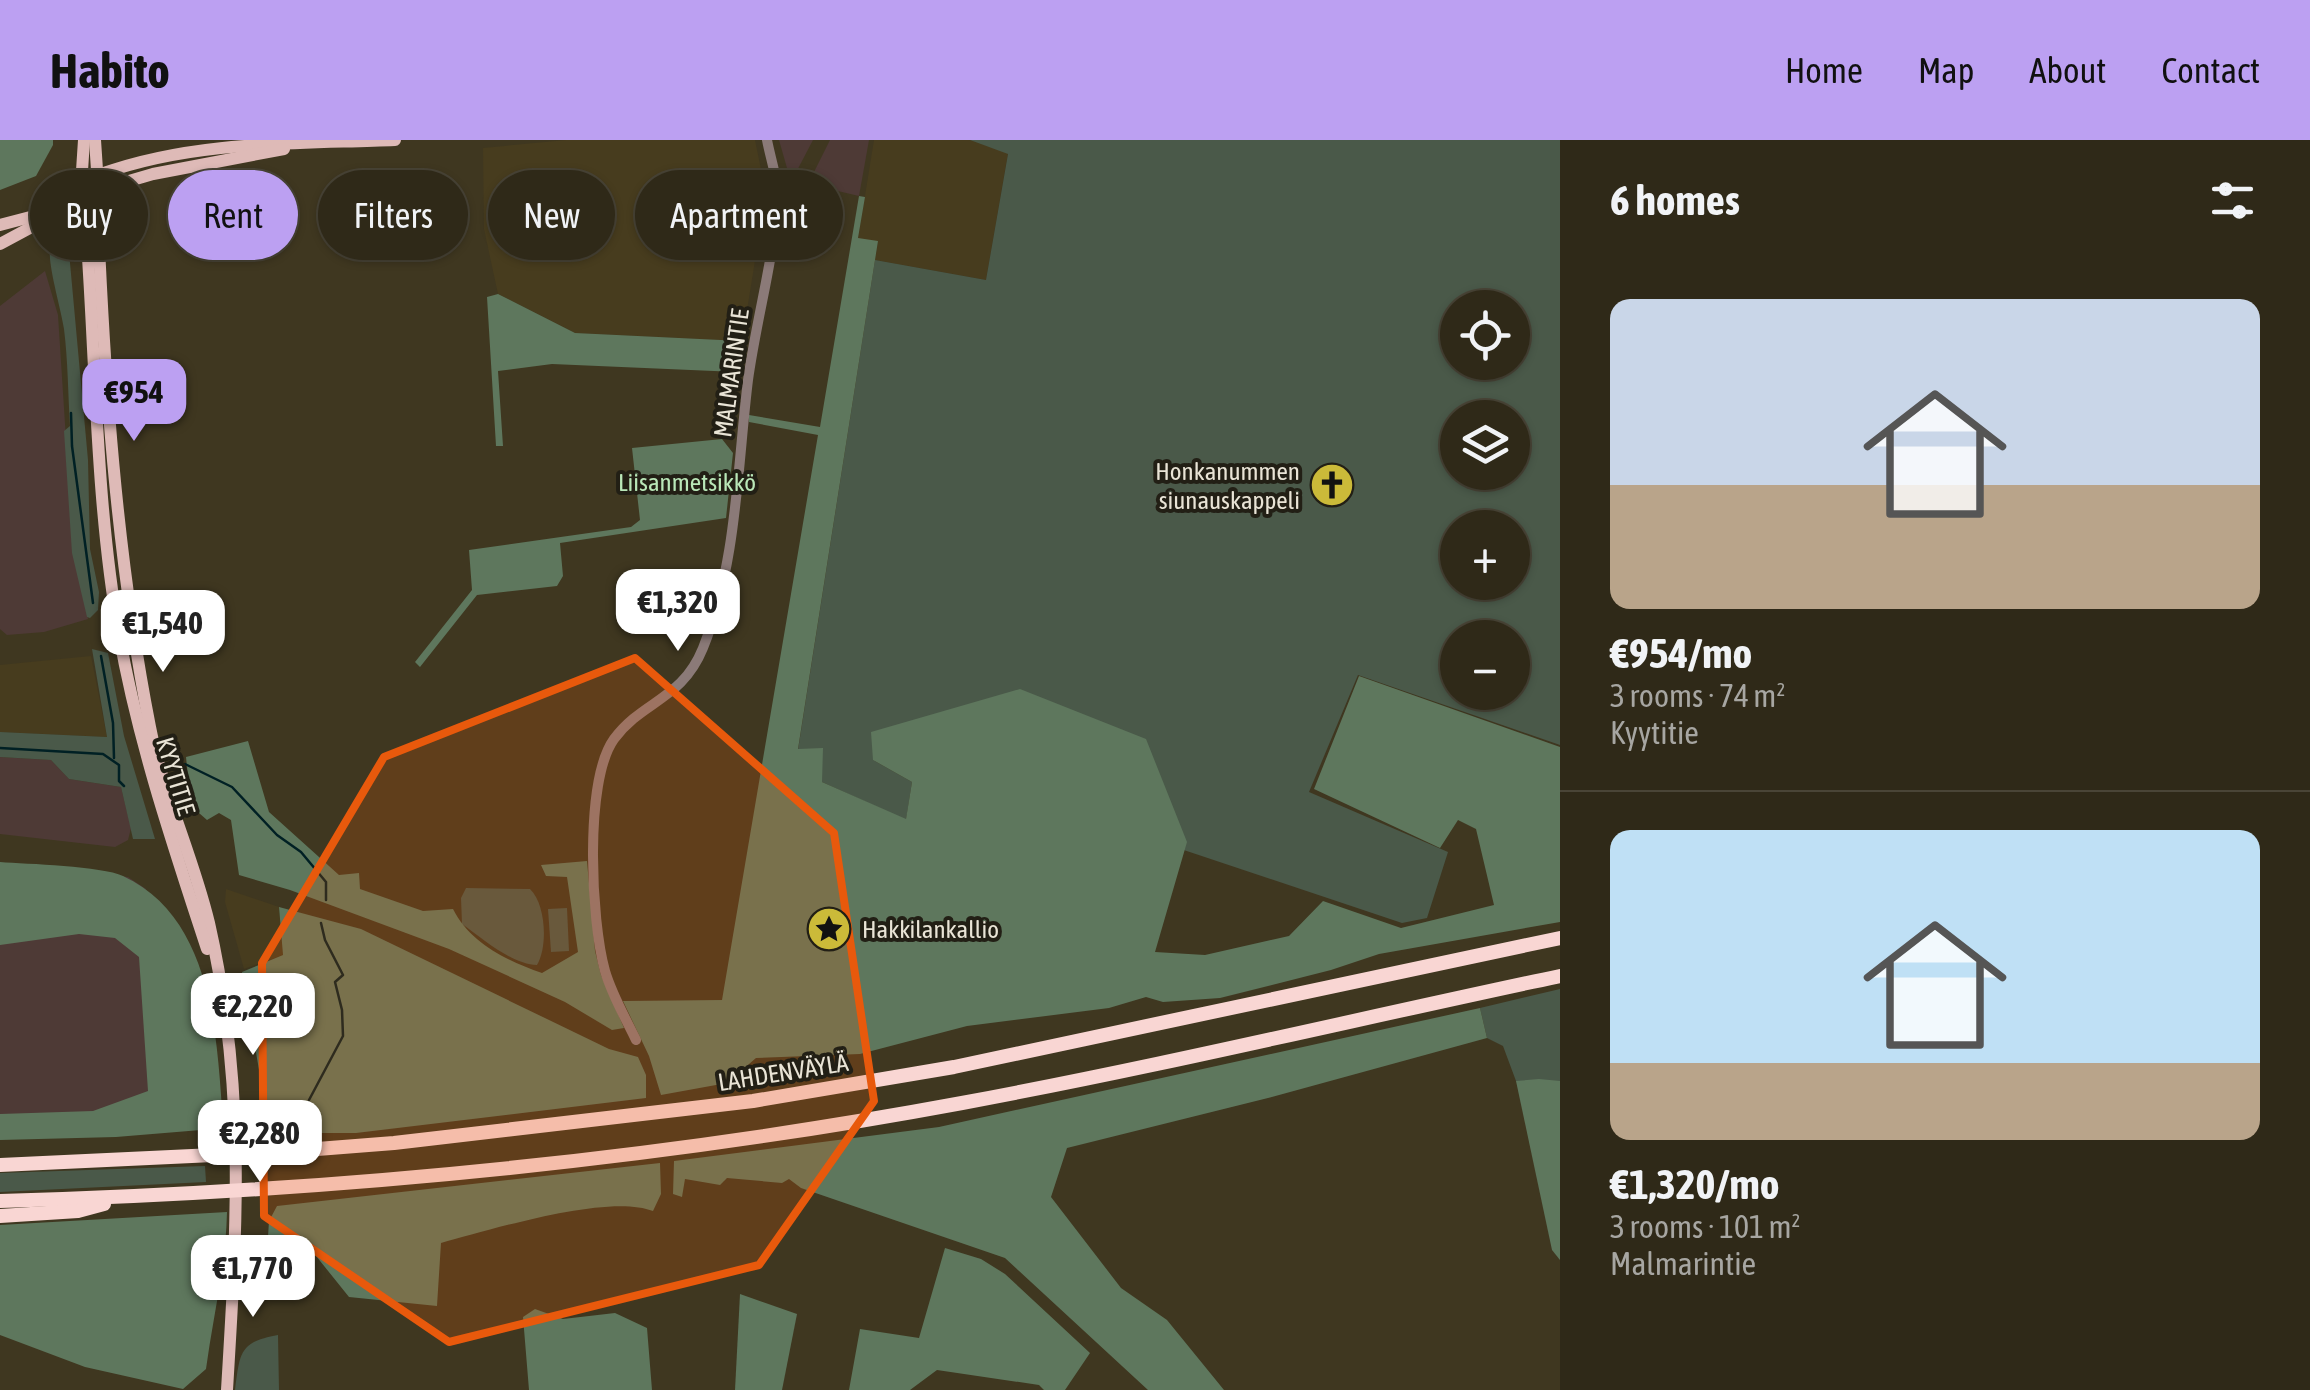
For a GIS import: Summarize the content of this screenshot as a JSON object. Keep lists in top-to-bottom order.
{
  "streets": {
    "highway": ["LAHDENVÄYLÄ"],
    "main road": ["KYYTITIE"],
    "street": ["MALMARINTIE"]
  },
  "parks": ["Liisanmetsikkö"],
  "places": {
    "church": ["Honkanummen siunauskappeli"],
    "place": ["Hakkilankallio"]
  },
  "page": {
    "header": "Habito",
    "nav": [
      "Home",
      "Map",
      "About",
      "Contact"
    ],
    "heading": "6 homes",
    "chip": [
      "Buy",
      "Rent",
      "Filters",
      "New",
      "Apartment"
    ],
    "list": [
      {
        "name": "€954/mo",
        "note": "3 rooms · 74 m² · Kyytitie"
      },
      {
        "name": "€1,320/mo",
        "note": "3 rooms · 101 m² · Malmarintie"
      }
    ],
    "map_buttons": ["+", "−"],
    "price": [
      "€954",
      "€1,320",
      "€1,540",
      "€2,220",
      "€2,280",
      "€1,770"
    ]
  }
}
